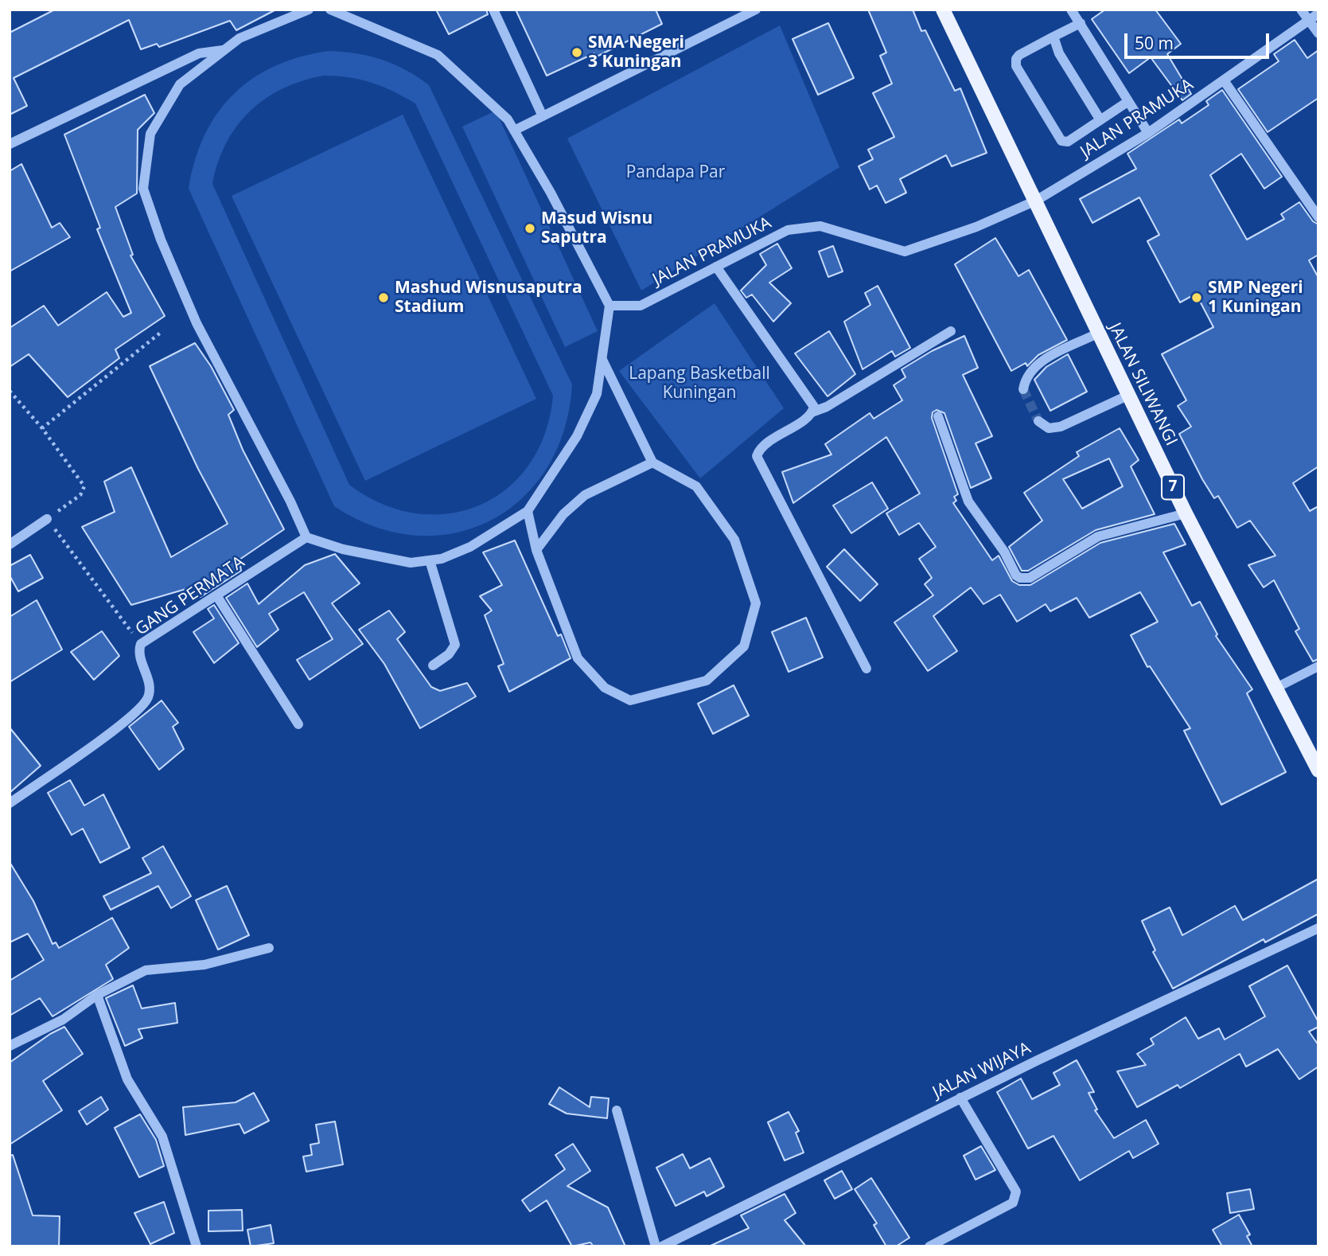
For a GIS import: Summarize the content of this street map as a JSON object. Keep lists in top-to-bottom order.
{
  "streets": {
    "main road": ["JALAN SILIWANGI", "7"],
    "street": ["JALAN PRAMUKA", "GANG PERMATA", "JALAN WIJAYA"]
  },
  "crossings": [
    ["JALAN PRAMUKA", "JALAN SILIWANGI"]
  ],
  "parks": ["Pandapa Par", "Lapang Basketball Kuningan"],
  "places": [
    "SMA Negeri 3 Kuningan",
    "Masud Wisnu Saputra",
    "Mashud Wisnusaputra Stadium",
    "SMP Negeri 1 Kuningan"
  ],
  "scale_bar": "50 m"
}
